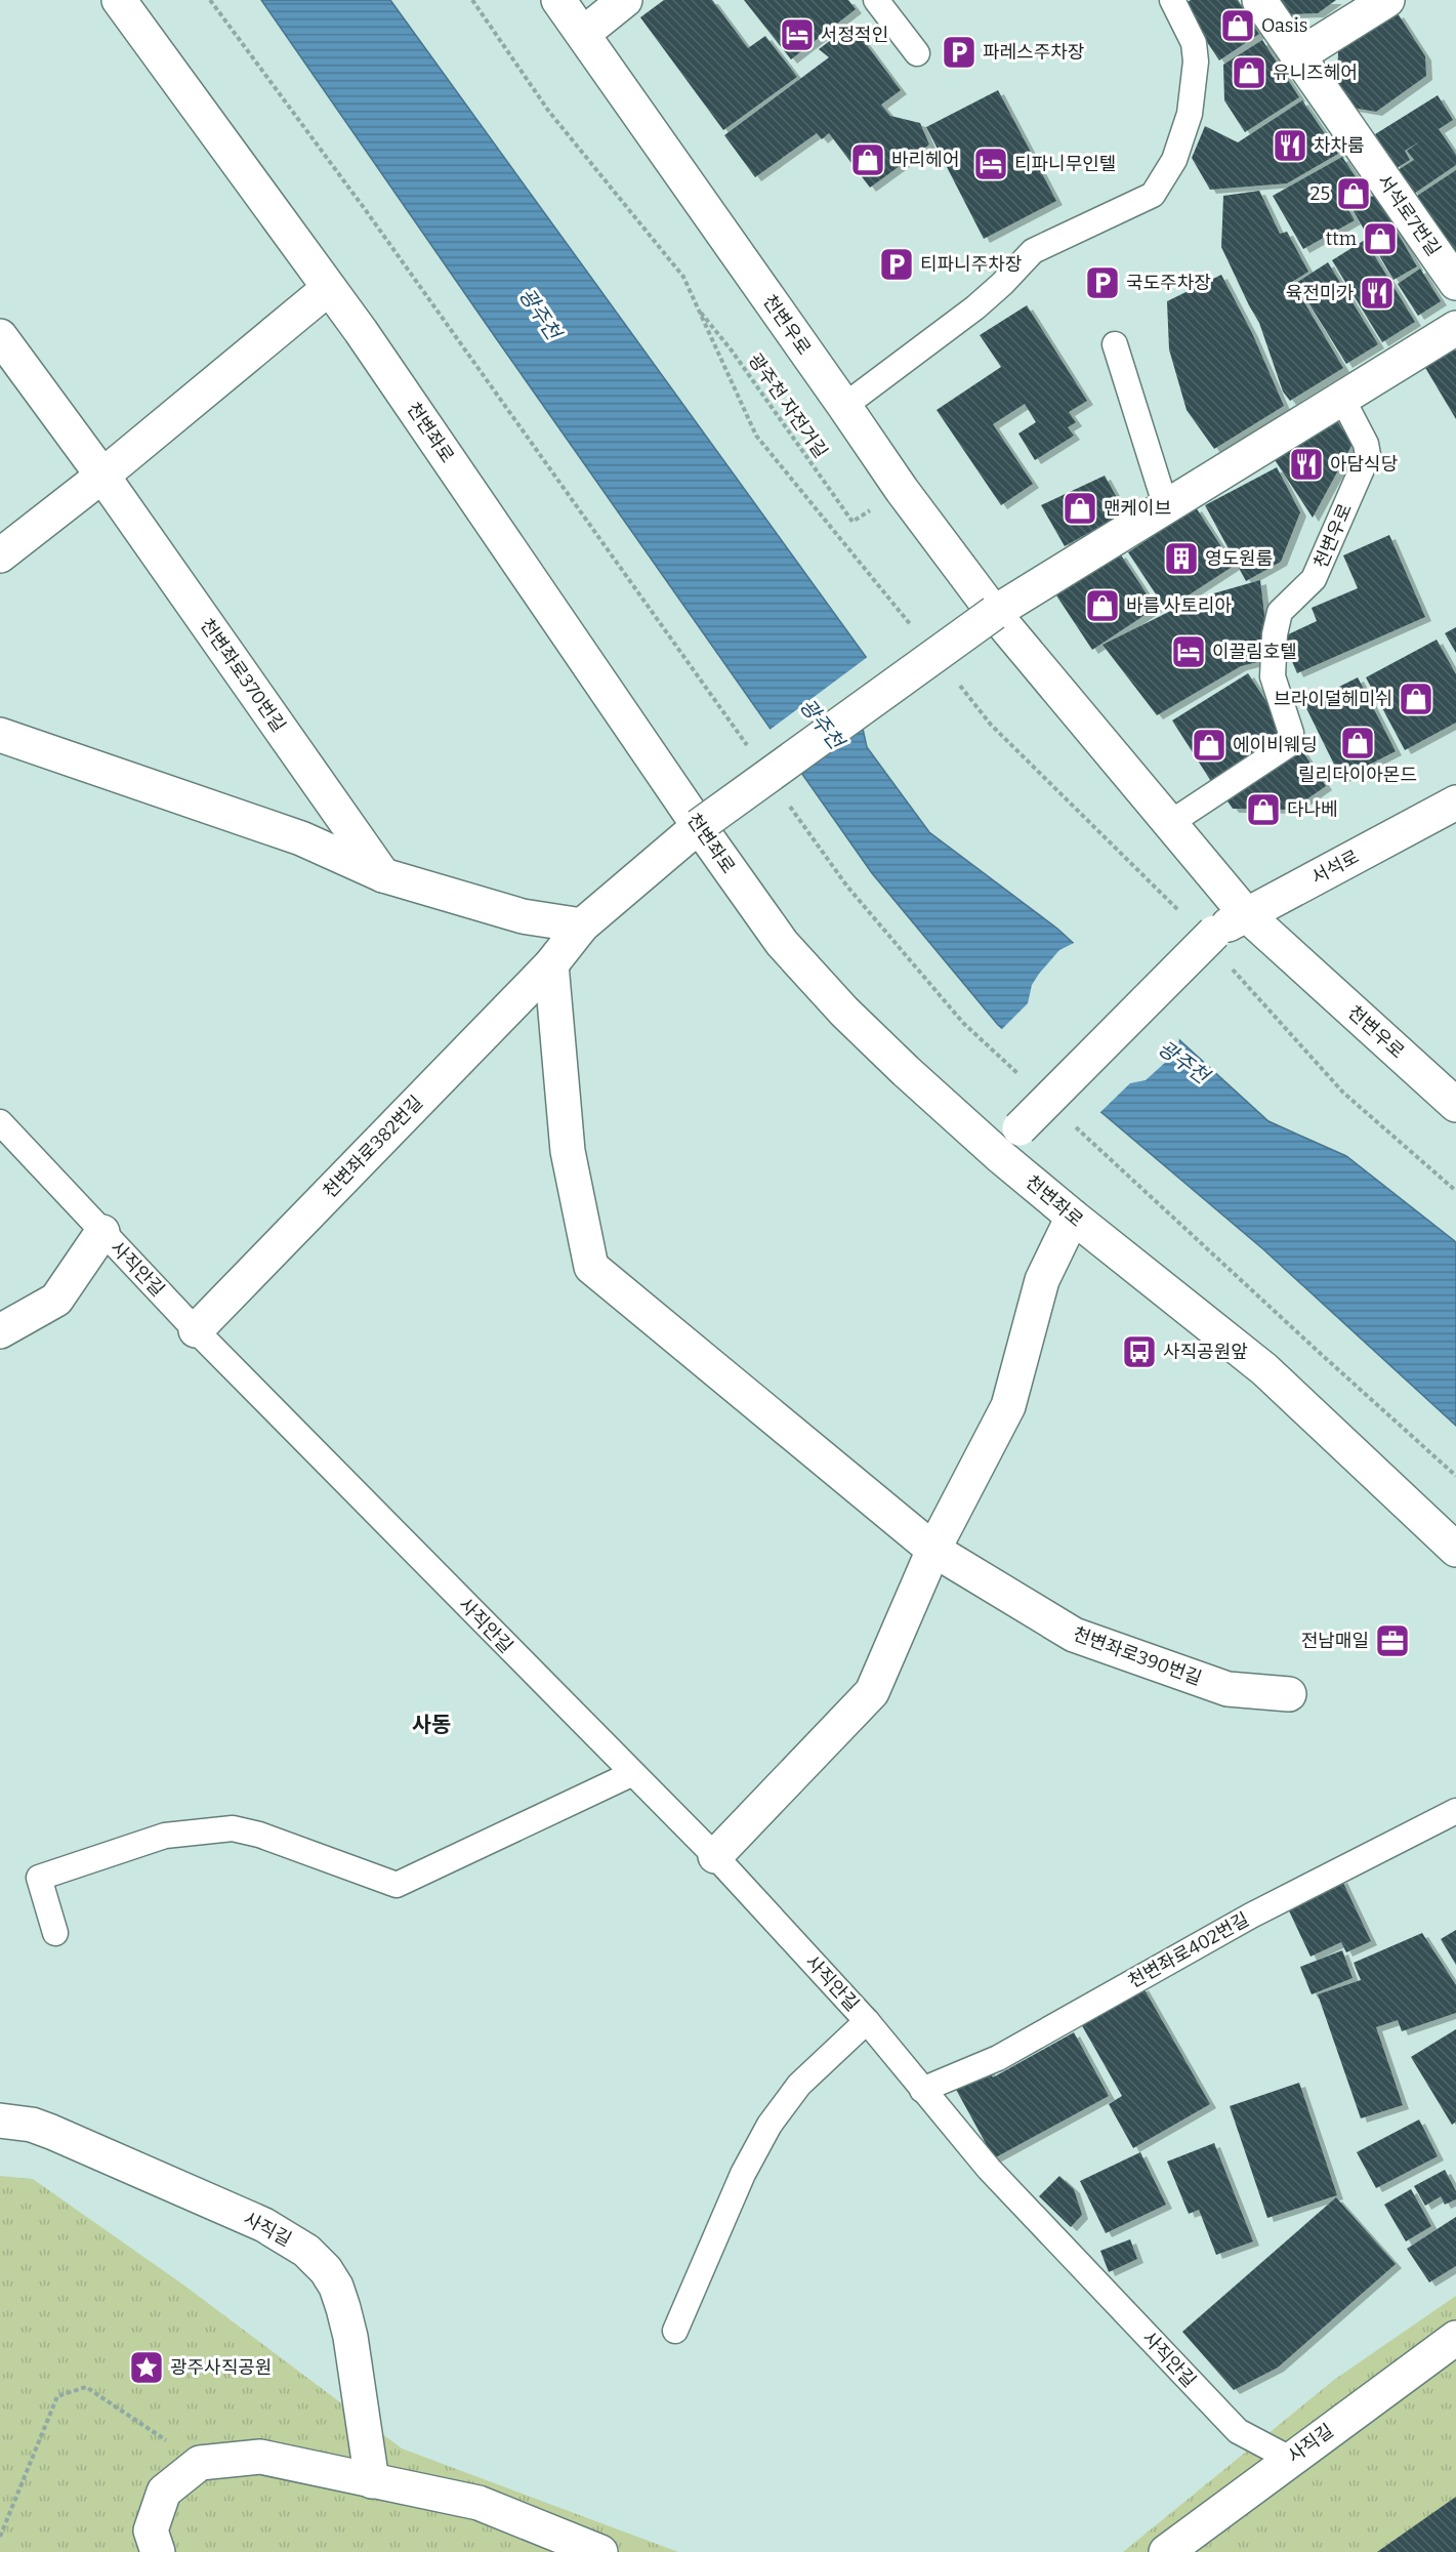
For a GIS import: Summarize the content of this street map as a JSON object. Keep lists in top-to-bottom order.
{
  "streets": {
    "street": [
      "서석로7번길",
      "천변우로",
      "천변좌로",
      "천변좌로370번길",
      "서석로",
      "천변좌로382번길",
      "사직안길",
      "천변좌로390번길",
      "사직길"
    ],
    "lane": ["천변좌로402번길"],
    "path": ["광주천 자전거길"]
  },
  "crossings": [
    ["천변우로", "서석로"],
    ["천변우로", "천변좌로382번길"],
    ["천변좌로", "서석로"],
    ["천변좌로", "천변좌로382번길"],
    ["천변좌로382번길", "사직안길"],
    ["천변좌로382번길", "천변좌로390번길"],
    ["사직안길", "천변좌로402번길"],
    ["사직안길", "사직길"]
  ],
  "districts": ["사동"],
  "water": ["광주천"],
  "places": {
    "shop": [
      "Oasis",
      "유니즈헤어",
      "바리헤어",
      "25",
      "ttm",
      "맨케이브",
      "바름 사토리아",
      "브라이덜헤미쉬",
      "릴리다이아몬드",
      "에이비웨딩",
      "다나베"
    ],
    "hotel": ["서정적인", "티파니무인텔", "이끌림호텔"],
    "parking": ["파레스주차장", "티파니주차장", "국도주차장"],
    "restaurant": ["차차룸", "육전미가", "아담식당"],
    "building": ["영도원룸"],
    "bus stop": ["사직공원앞"],
    "office": ["전남매일"],
    "place": ["광주사직공원"]
  }
}
